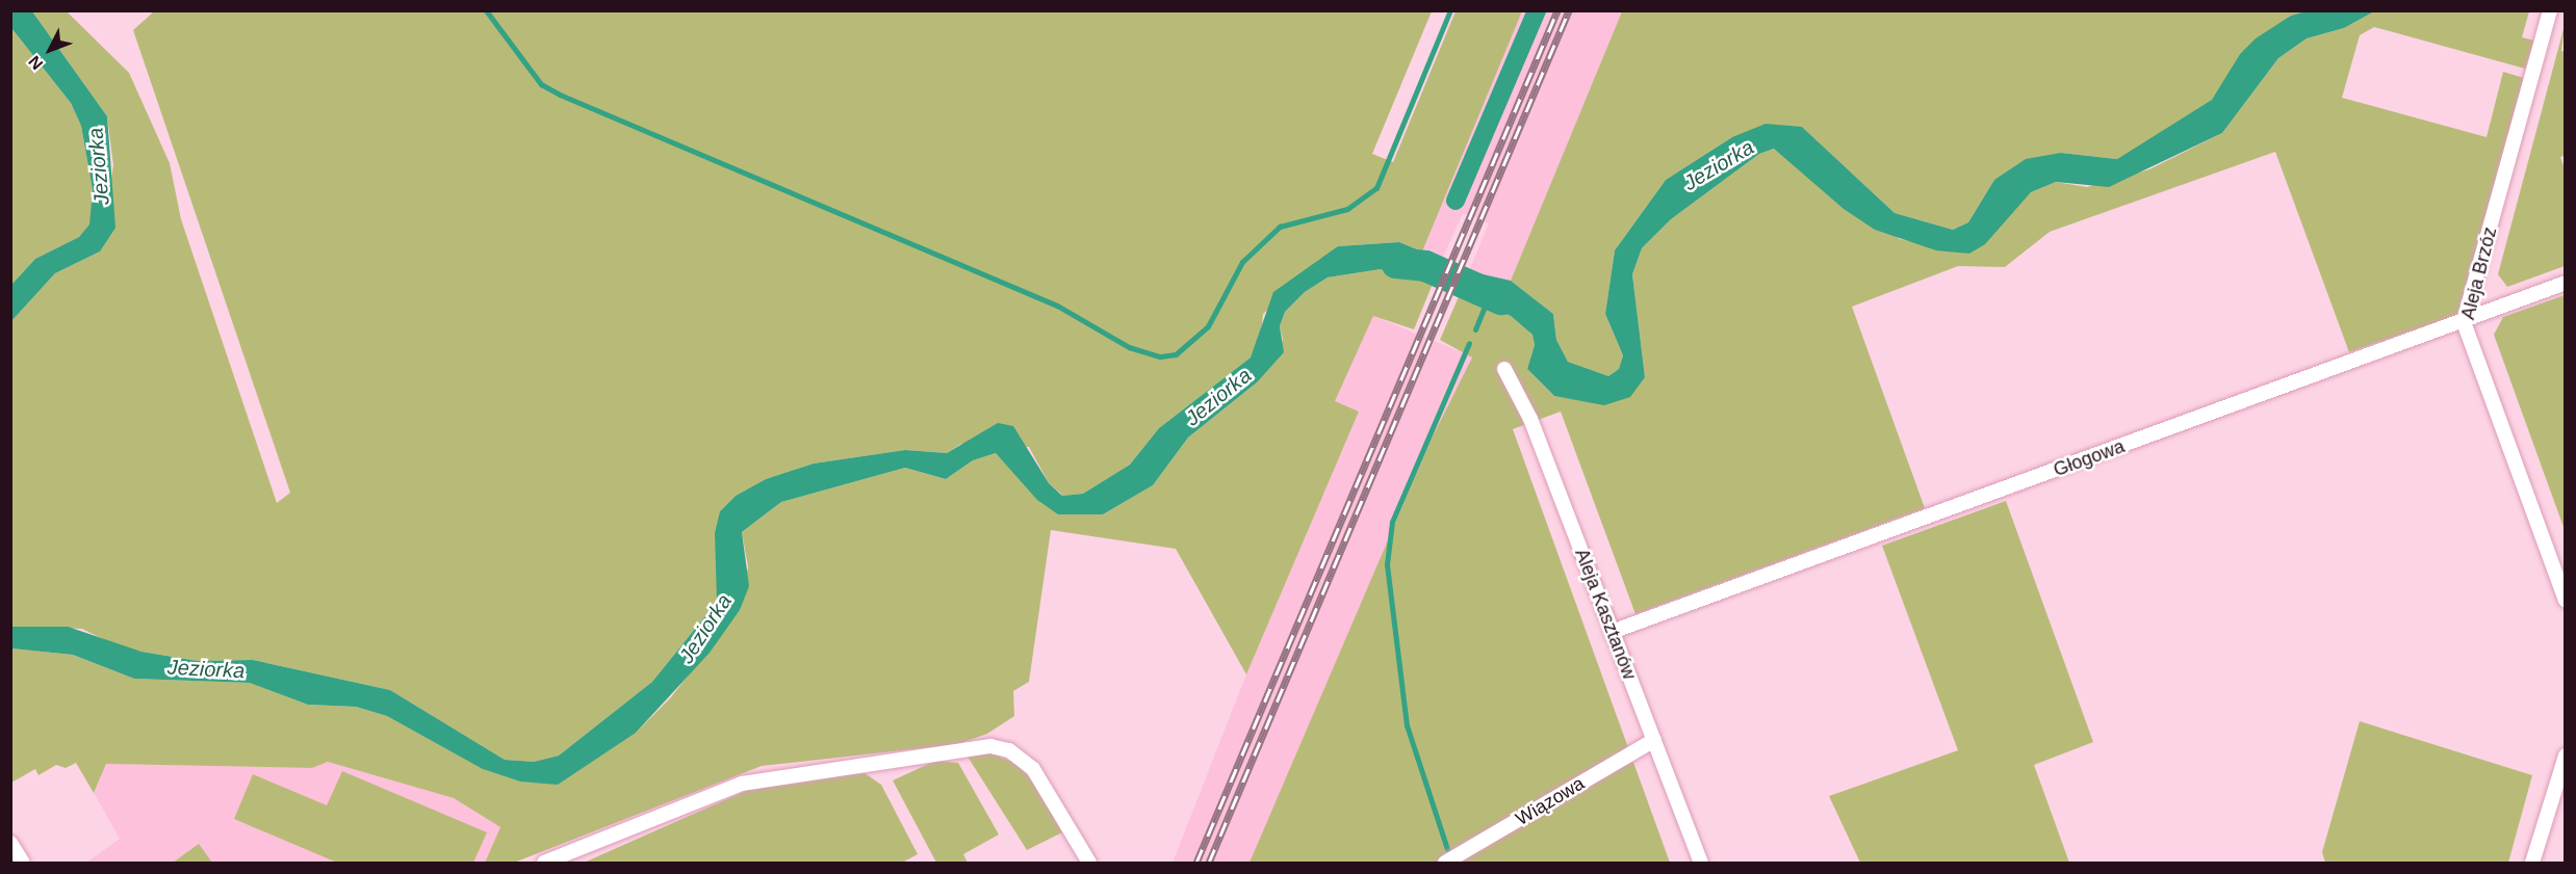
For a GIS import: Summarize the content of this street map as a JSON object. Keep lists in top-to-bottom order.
{
  "streets": {
    "street": [
      "Aleja Brzóz",
      "Głogowa",
      "Aleja Kasztanów",
      "Wiązowa"
    ]
  },
  "crossings": [
    ["Aleja Brzóz", "Głogowa"],
    ["Głogowa", "Aleja Kasztanów"],
    ["Aleja Kasztanów", "Wiązowa"]
  ],
  "water": ["Jeziorka"],
  "north": "bottom left"
}
